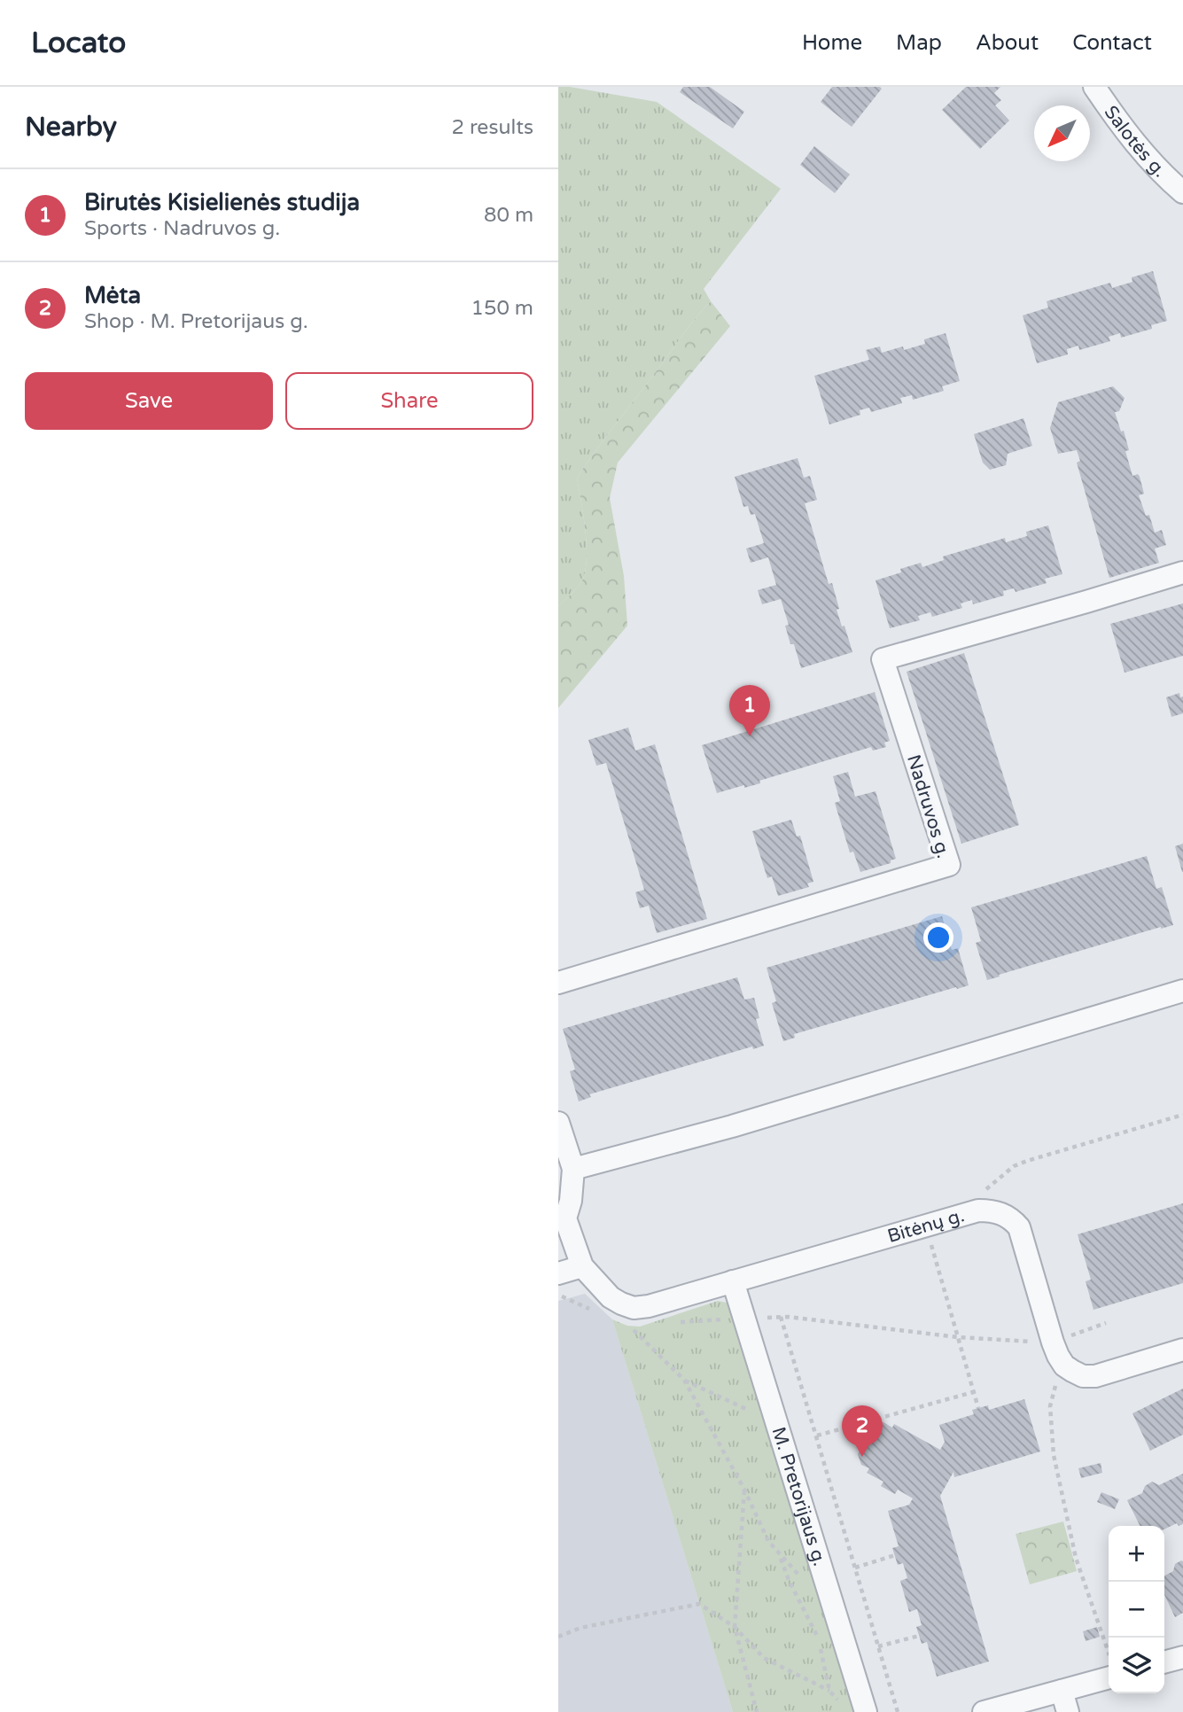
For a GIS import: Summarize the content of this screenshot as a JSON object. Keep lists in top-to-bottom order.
{
  "streets": {
    "street": [
      "Salotės g.",
      "Nadruvos g.",
      "Bitėnų g.",
      "M. Pretorijaus g."
    ]
  },
  "crossings": [
    ["Bitėnų g.", "M. Pretorijaus g."]
  ],
  "north": "bottom left",
  "page": {
    "header": "Locato",
    "nav": [
      "Home",
      "Map",
      "About",
      "Contact"
    ],
    "heading": ["Nearby", "2 results"],
    "list": [
      {
        "mark": "1",
        "name": "Birutės Kisielienės studija",
        "note": "Sports · Nadruvos g.",
        "value": "80 m"
      },
      {
        "mark": "2",
        "name": "Mėta",
        "note": "Shop · M. Pretorijaus g.",
        "value": "150 m"
      }
    ],
    "buttons": ["Save", "Share"],
    "pins": ["1", "2"],
    "map_buttons": ["+", "−"]
  }
}
